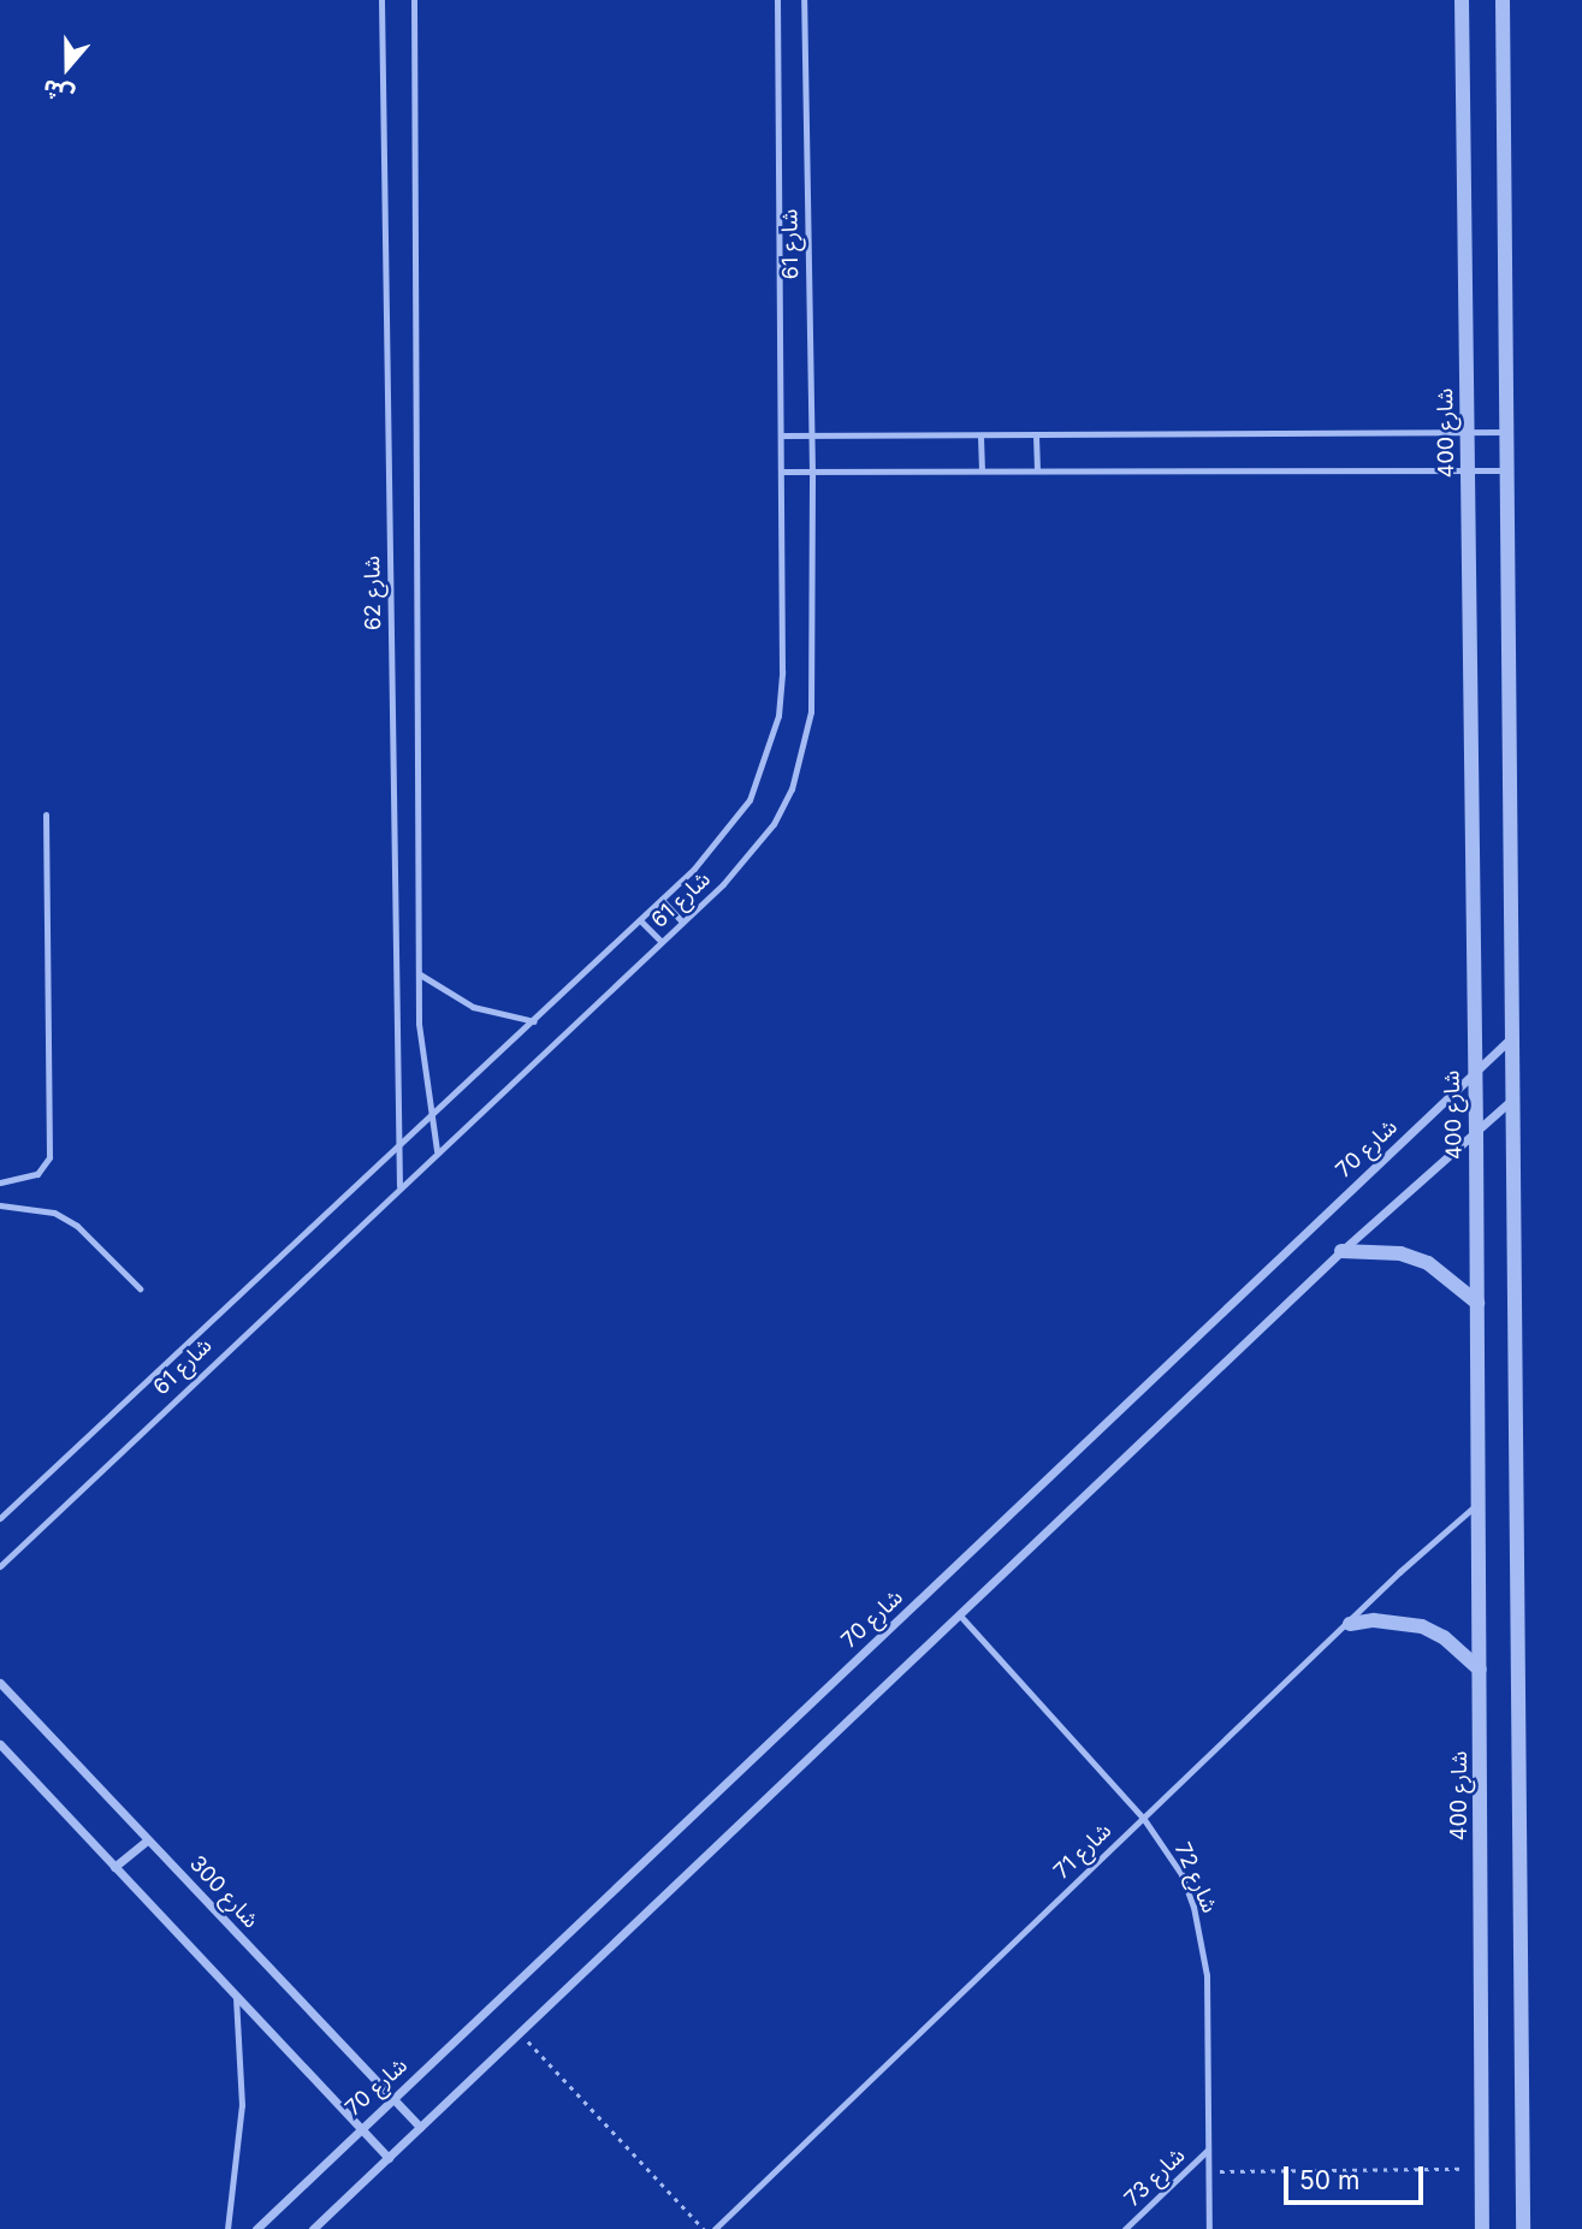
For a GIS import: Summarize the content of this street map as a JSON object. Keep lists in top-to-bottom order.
{
  "streets": {
    "street": ["شارع 400", "شارع 70", "شارع 300"],
    "lane": [
      "شارع 61",
      "شارع 62",
      "شارع 71",
      "شارع 72",
      "شارع 73"
    ]
  },
  "crossings": [
    ["شارع 61", "شارع 62"],
    ["شارع 400", "شارع 70"],
    ["شارع 400", "شارع 71"],
    ["شارع 70", "شارع 300"],
    ["شارع 71", "شارع 72"],
    ["شارع 72", "شارع 73"]
  ],
  "scale_bar": "50 m",
  "north": "bottom"
}
